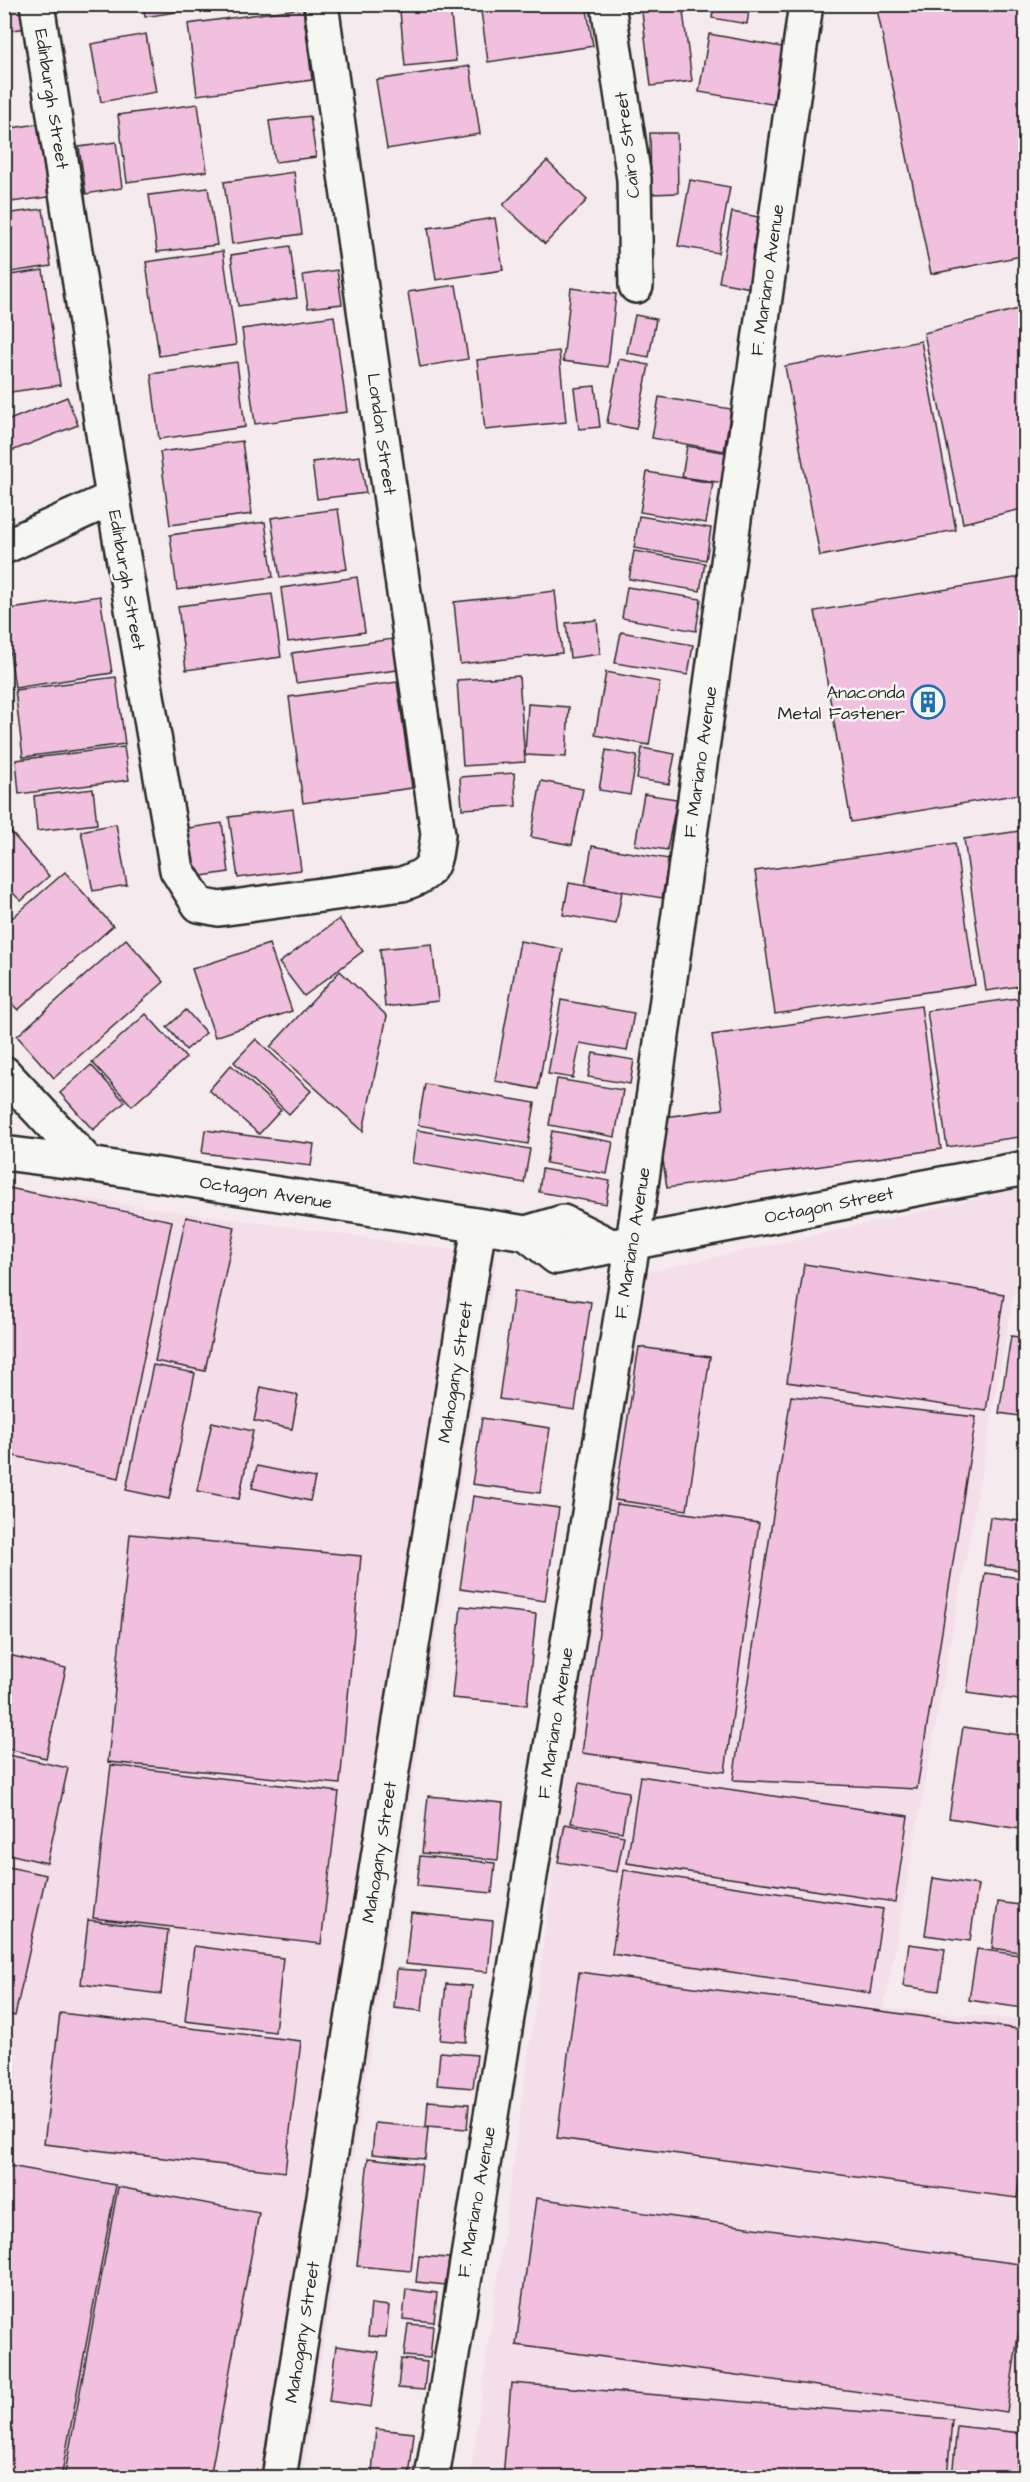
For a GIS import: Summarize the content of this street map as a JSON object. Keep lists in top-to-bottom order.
{
  "streets": {
    "street": [
      "Edinburgh Street",
      "Cairo Street",
      "F. Mariano Avenue",
      "London Street",
      "Octagon Avenue",
      "Octagon Street",
      "Mahogany Street"
    ]
  },
  "crossings": [
    ["Edinburgh Street", "London Street"],
    ["F. Mariano Avenue", "Octagon Avenue"],
    ["F. Mariano Avenue", "Octagon Street"],
    ["Octagon Avenue", "Octagon Street"],
    ["Octagon Avenue", "Mahogany Street"]
  ],
  "places": {
    "building": ["Anaconda Metal Fastener"]
  }
}
